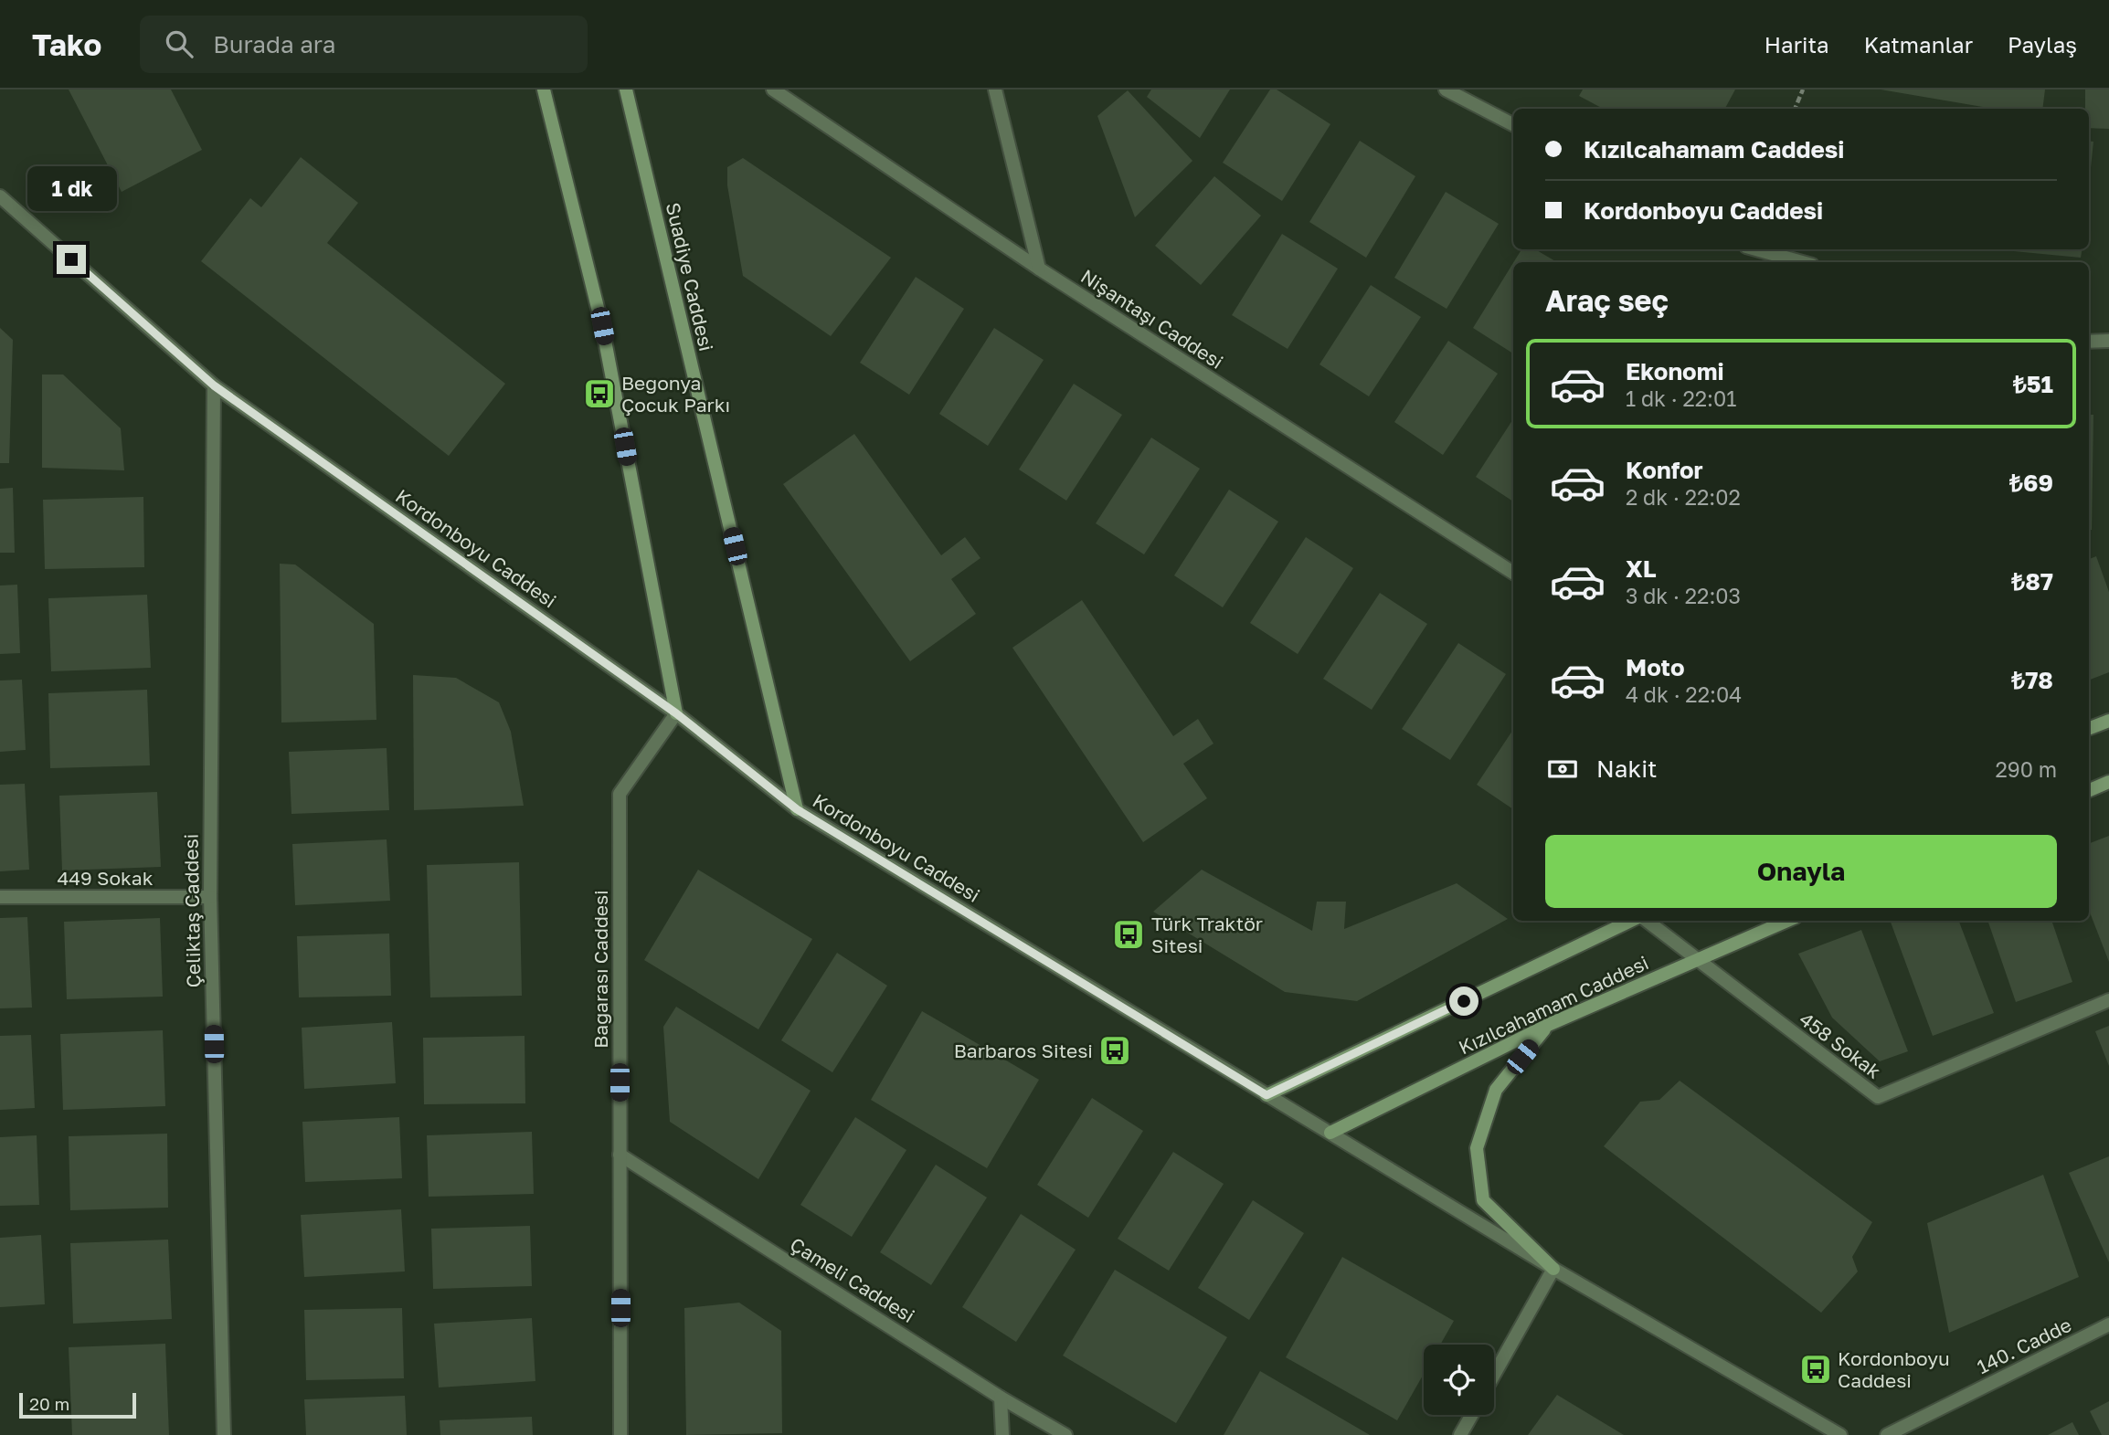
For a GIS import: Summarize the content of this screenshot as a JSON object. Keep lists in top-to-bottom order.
{
  "streets": {
    "main road": ["Suadiye Caddesi", "Kızılcahamam Caddesi"],
    "street": [
      "Nişantaşı Caddesi",
      "Kordonboyu Caddesi",
      "449 Sokak",
      "Çeliktaş Caddesi",
      "Bağarası Caddesi",
      "458 Sokak",
      "Çameli Caddesi",
      "140. Cadde"
    ]
  },
  "crossings": [
    ["Suadiye Caddesi", "Kordonboyu Caddesi"],
    ["Kordonboyu Caddesi", "Çeliktaş Caddesi"],
    ["Kordonboyu Caddesi", "Bağarası Caddesi"],
    ["Kordonboyu Caddesi", "Kızılcahamam Caddesi"],
    ["449 Sokak", "Çeliktaş Caddesi"],
    ["Bağarası Caddesi", "Çameli Caddesi"],
    ["Kızılcahamam Caddesi", "458 Sokak"]
  ],
  "places": {
    "bus stop": [
      "Begonya Çocuk Parkı",
      "Türk Traktör Sitesi",
      "Barbaros Sitesi",
      "Kordonboyu Caddesi"
    ]
  },
  "scale_bar": "20 m",
  "page": {
    "header": "Tako",
    "search": "Burada ara",
    "nav": ["Harita", "Katmanlar", "Paylaş"],
    "banner": ["Kızılcahamam Caddesi", "Kordonboyu Caddesi"],
    "bubble": "1 dk",
    "heading": "Araç seç",
    "list": [
      {
        "name": "Ekonomi",
        "note": "1 dk · 22:01",
        "value": "₺51"
      },
      {
        "name": "Konfor",
        "note": "2 dk · 22:02",
        "value": "₺69"
      },
      {
        "name": "XL",
        "note": "3 dk · 22:03",
        "value": "₺87"
      },
      {
        "name": "Moto",
        "note": "4 dk · 22:04",
        "value": "₺78"
      }
    ],
    "pay": ["Nakit", "290 m"],
    "buttons": "Onayla",
    "scale": "20 m"
  }
}
